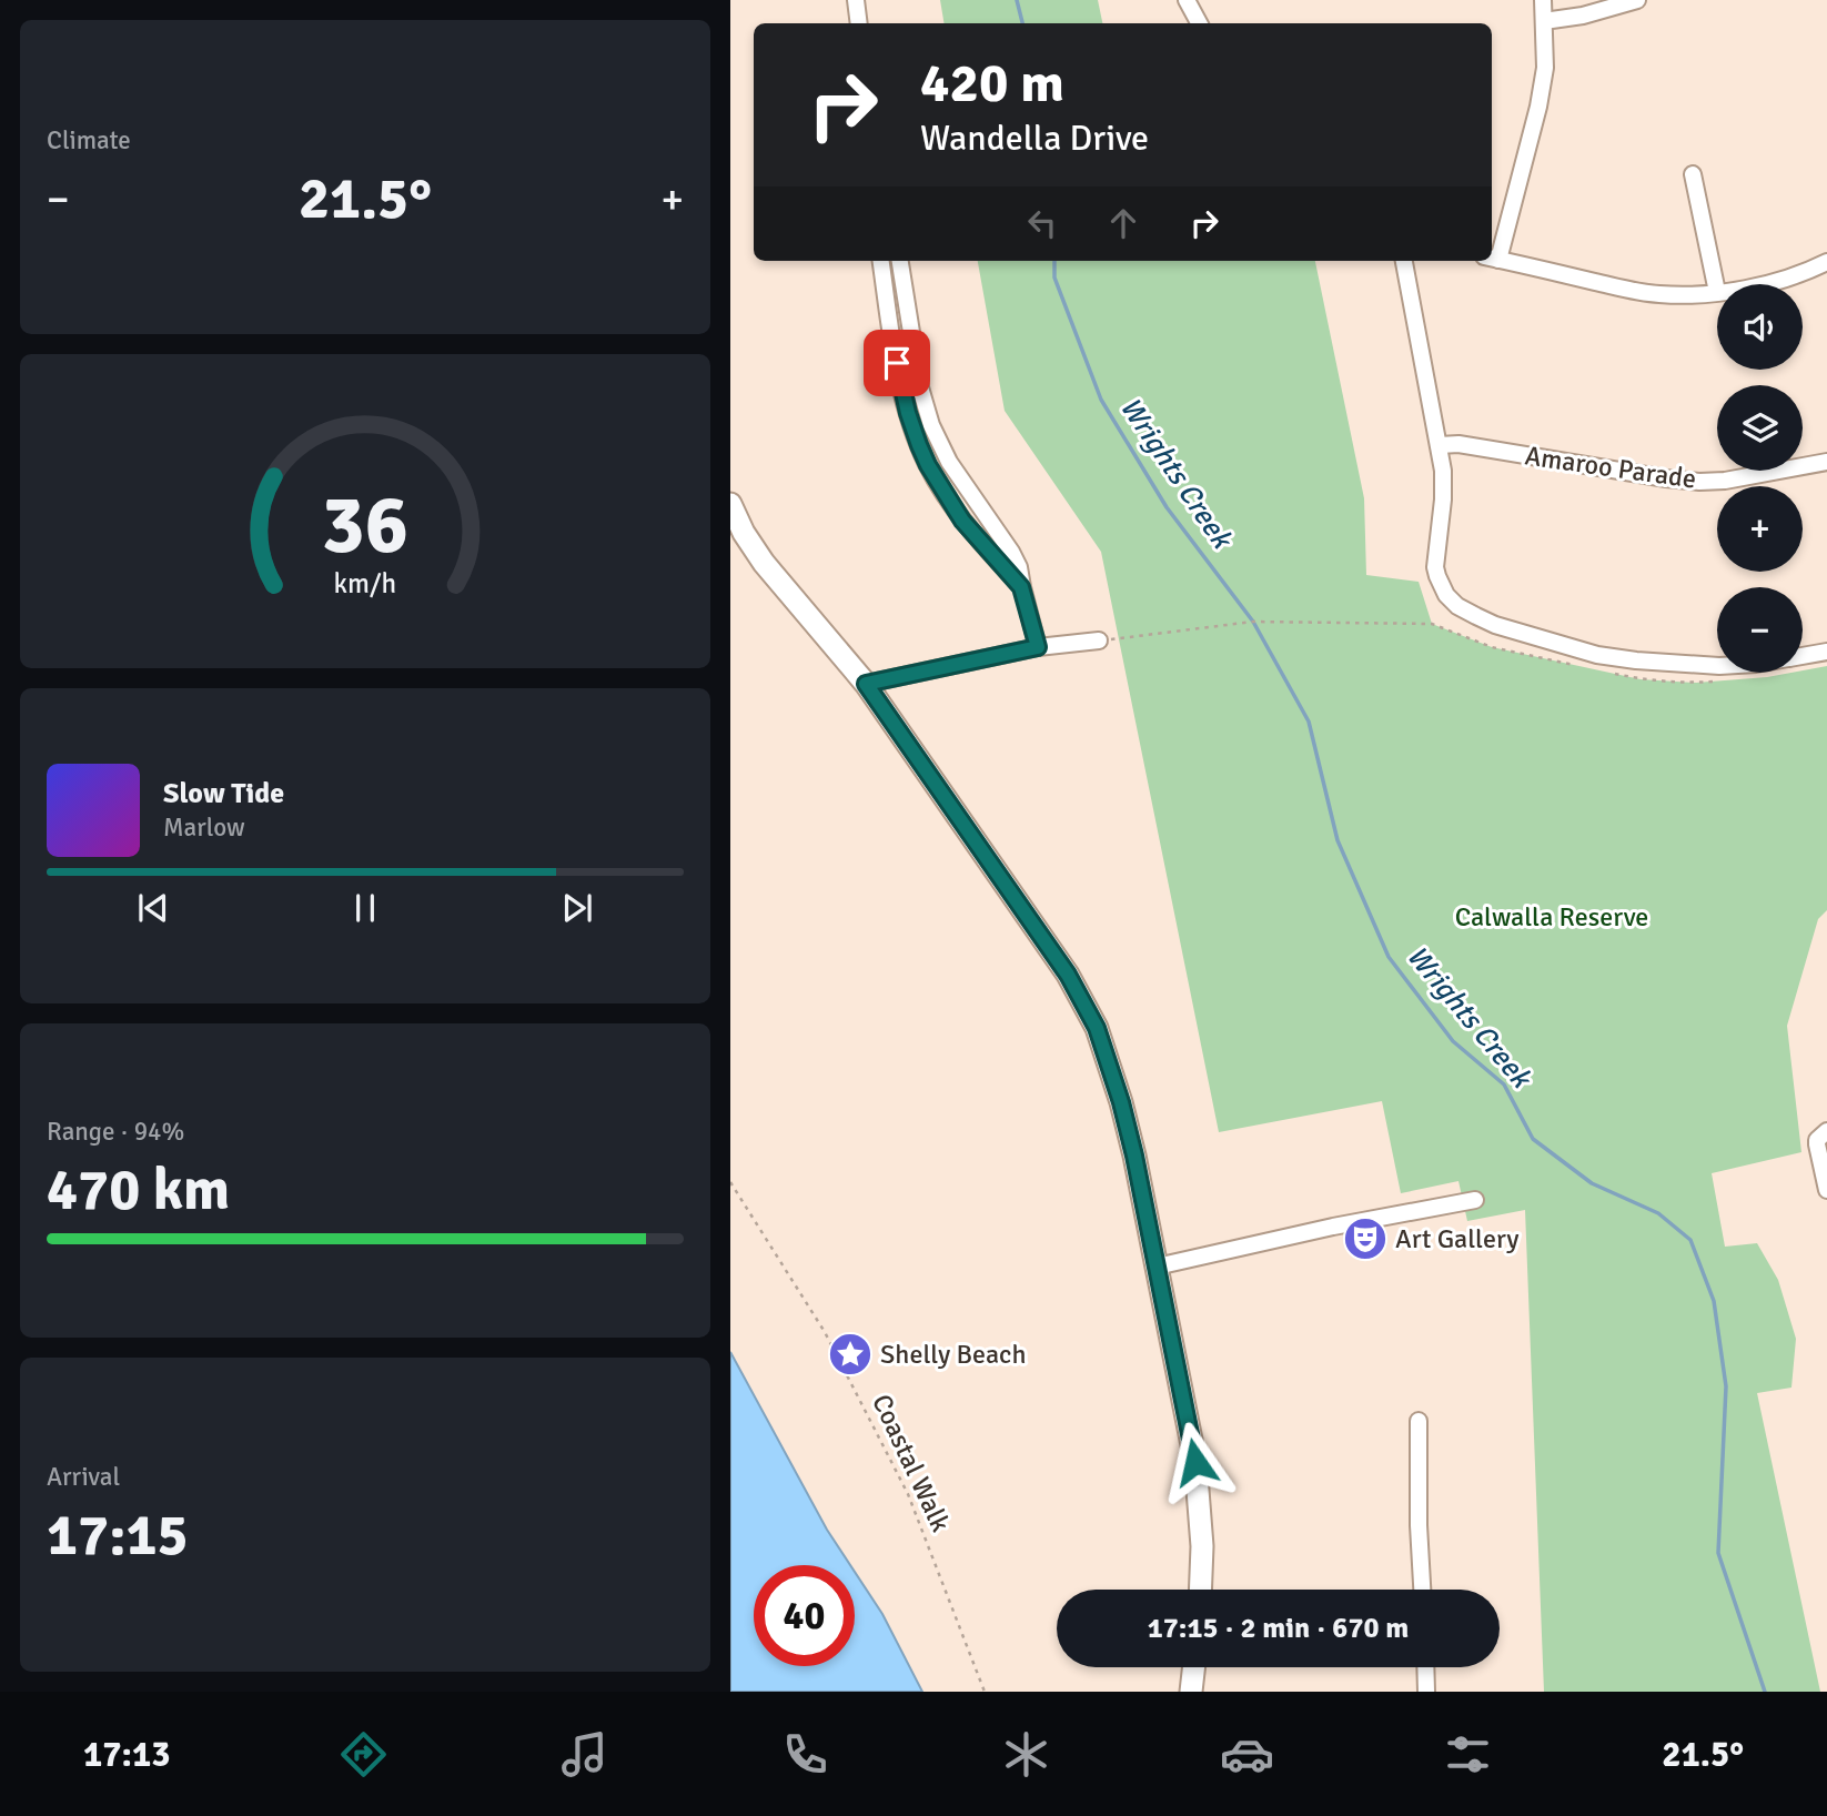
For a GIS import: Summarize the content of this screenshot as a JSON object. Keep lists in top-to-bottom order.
{
  "streets": {
    "street": ["Amaroo Parade"],
    "path": ["Coastal Walk"]
  },
  "water": ["Wrights Creek"],
  "parks": ["Calwalla Reserve"],
  "places": {
    "theatre": ["Art Gallery"],
    "place": ["Shelly Beach"]
  },
  "page": {
    "tile": [
      "Climate",
      ["Range · 94%", "470 km"],
      ["Arrival", "17:15"]
    ],
    "turn": ["420 m", "Wandella Drive"],
    "heat": ["−", "21.5°", "+"],
    "map_buttons": ["+", "−"],
    "song": ["Slow Tide", "Marlow"],
    "limit": "40",
    "trip": "17:15 · 2 min · 670 m",
    "tabs": ["17:13", "21.5°"],
    "gauge": ["36", "km/h"]
  }
}
